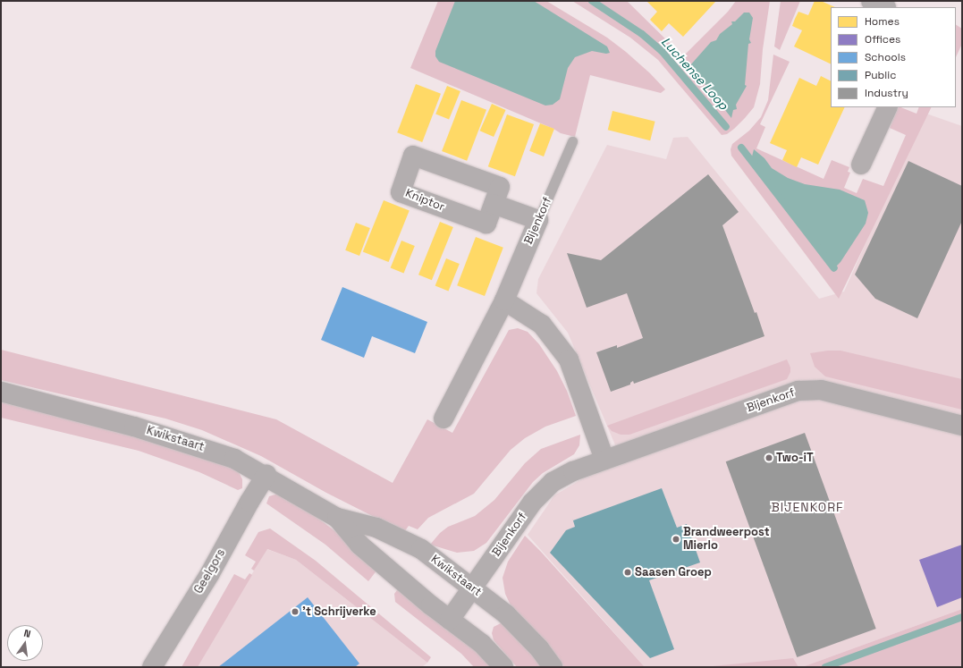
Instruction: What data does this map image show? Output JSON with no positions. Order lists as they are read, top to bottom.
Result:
{
  "streets": {
    "street": [
      "Kniptor",
      "Bijenkorf",
      "Kwikstaart",
      "Geelgors"
    ]
  },
  "crossings": [
    ["Bijenkorf", "Kwikstaart"],
    ["Kwikstaart", "Geelgors"]
  ],
  "districts": ["BIJENKORF"],
  "water": ["Luchense Loop"],
  "places": [
    "Two-iT",
    "Brandweerpost Mierlo",
    "Saasen Groep",
    "'t Schrijverke"
  ],
  "legend": [
    "Homes",
    "Offices",
    "Schools",
    "Public",
    "Industry"
  ],
  "north": "top"
}
